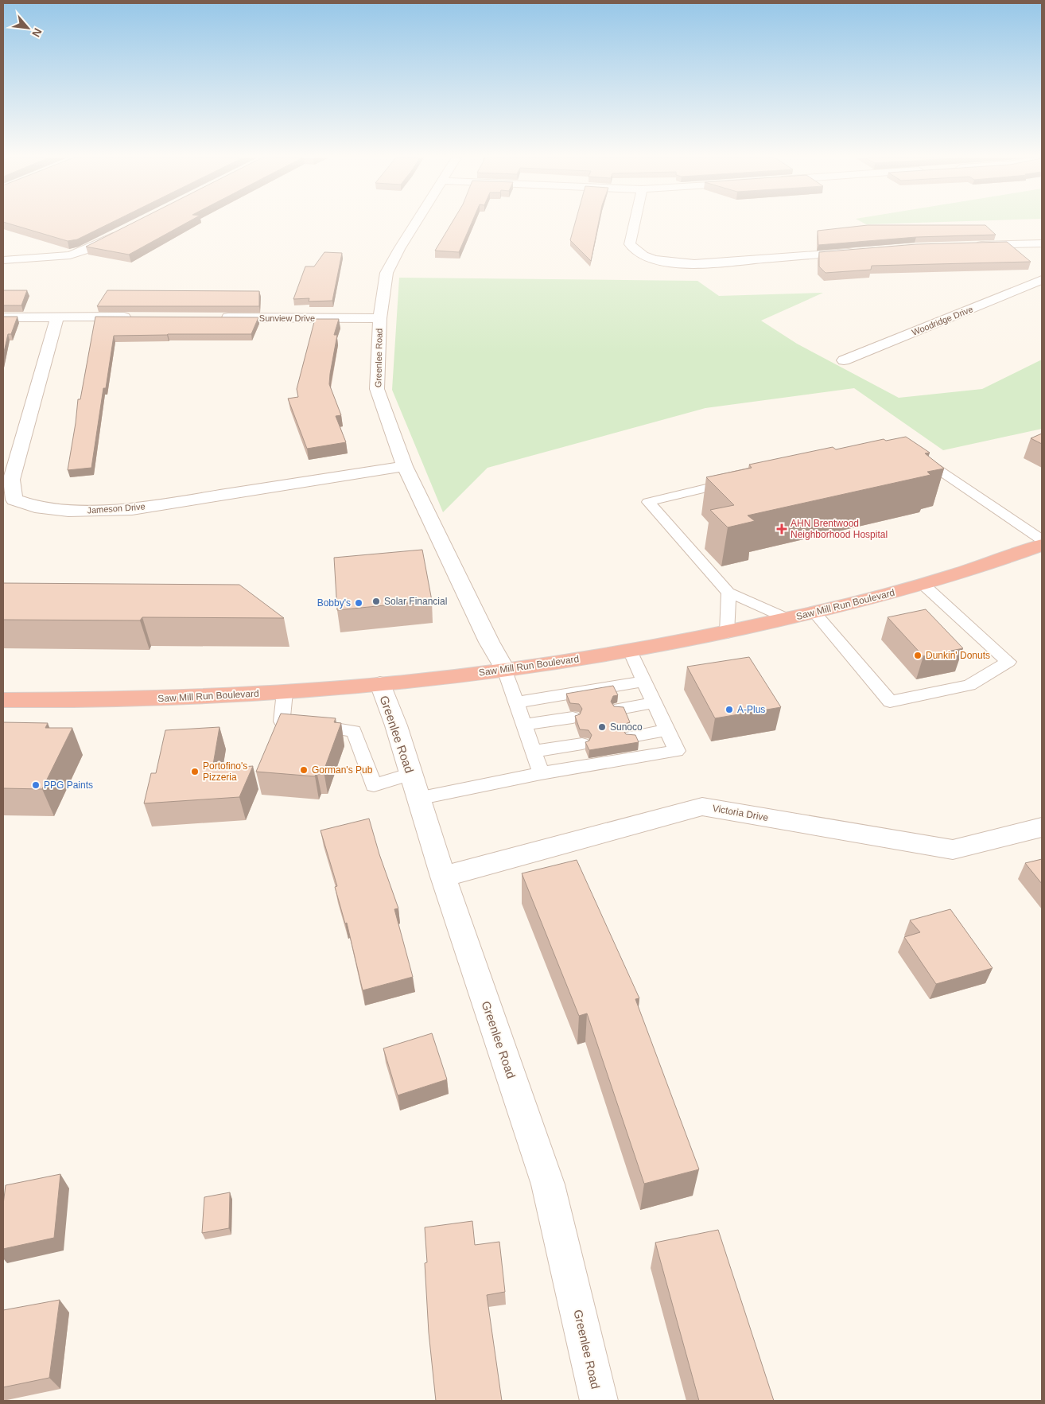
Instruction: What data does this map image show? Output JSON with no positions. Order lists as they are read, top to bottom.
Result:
{
  "streets": {
    "highway": ["Saw Mill Run Boulevard"],
    "street": [
      "Sunview Drive",
      "Woodridge Drive",
      "Greenlee Road",
      "Jameson Drive",
      "Victoria Drive"
    ]
  },
  "crossings": [
    ["Sunview Drive", "Greenlee Road"],
    ["Greenlee Road", "Jameson Drive"],
    ["Greenlee Road", "Saw Mill Run Boulevard"],
    ["Greenlee Road", "Victoria Drive"]
  ],
  "places": {
    "health": ["AHN Brentwood Neighborhood Hospital"],
    "other": [
      "Solar Financial",
      "Bobby's",
      "Dunkin' Donuts",
      "A-Plus",
      "Sunoco",
      "Gorman's Pub",
      "Portofino's Pizzeria",
      "PPG Paints"
    ]
  },
  "north": "bottom right"
}
